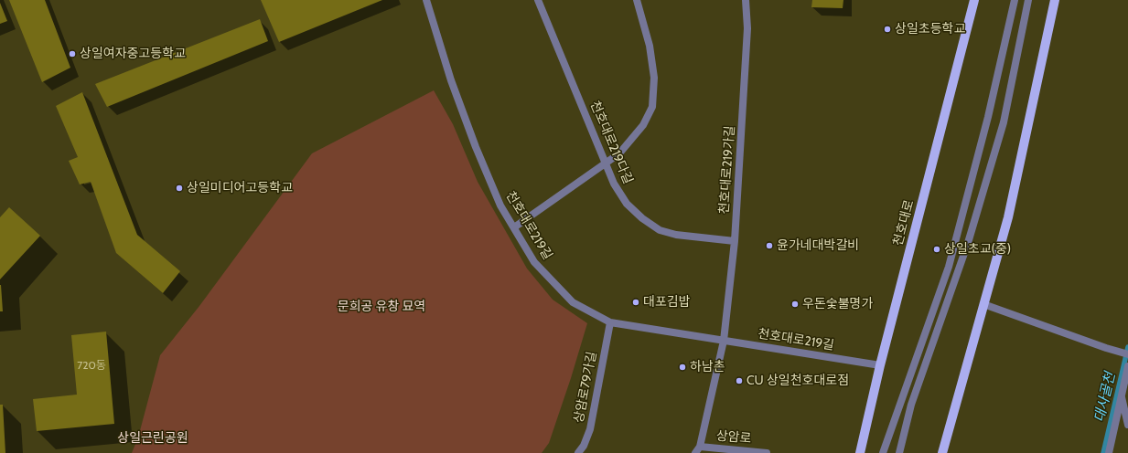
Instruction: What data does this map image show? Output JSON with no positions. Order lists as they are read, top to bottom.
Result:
{
  "streets": {
    "main road": ["천호대로"],
    "street": [
      "천호대로219다길",
      "천호대로219가길",
      "천호대로219길",
      "상암로79가길",
      "상암로"
    ]
  },
  "crossings": [
    ["천호대로219다길", "천호대로219가길"],
    ["천호대로219가길", "천호대로219길"],
    ["천호대로219가길", "상암로"],
    ["천호대로", "천호대로219길"],
    ["천호대로219길", "상암로79가길"]
  ],
  "water": ["대사골천"],
  "parks": ["문희공 유창 묘역", "상일근린공원"],
  "places": [
    "상일초등학교",
    "상일여자중고등학교",
    "상일미디어고등학교",
    "윤가네대박갈비",
    "상일초교(중)",
    "대포김밥",
    "우돈숯불명가",
    "하남촌",
    "CU 상일천호대로점"
  ],
  "house_numbers": ["720동"]
}
